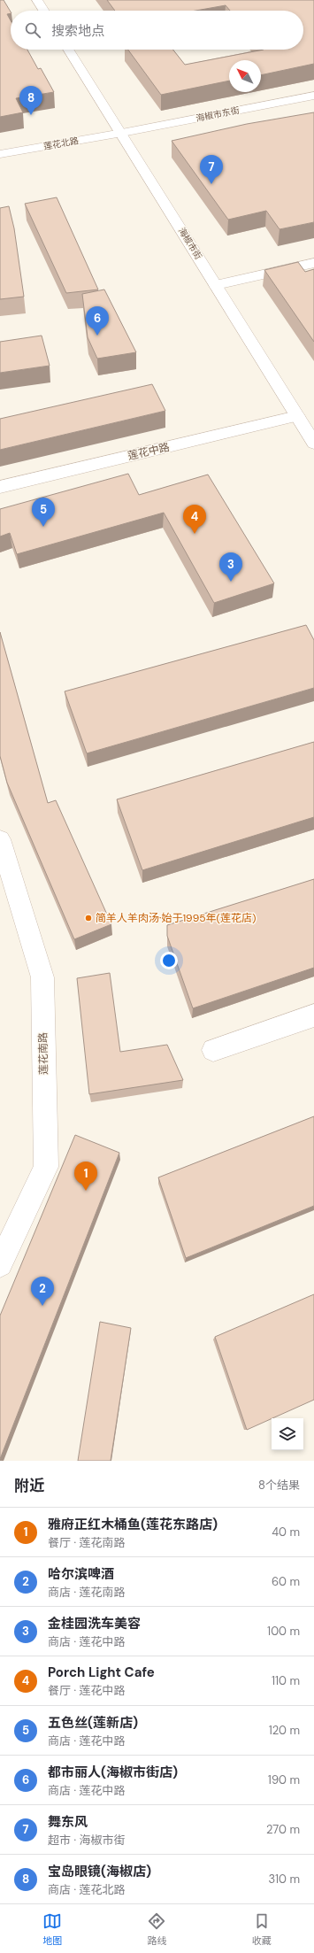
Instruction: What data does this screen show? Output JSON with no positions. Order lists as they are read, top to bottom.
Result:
{
  "streets": {
    "street": [
      "海椒市东街",
      "莲花北路",
      "海椒市街",
      "莲花中路",
      "莲花南路"
    ]
  },
  "crossings": [
    ["海椒市东街", "莲花北路"],
    ["海椒市东街", "海椒市街"],
    ["莲花北路", "海椒市街"],
    ["海椒市街", "莲花中路"]
  ],
  "places": ["简羊人羊肉汤·始于1995年(莲花店)"],
  "north": "top left",
  "page": {
    "search": "搜索地点",
    "pins": [
      "8",
      "7",
      "6",
      "5",
      "4",
      "3",
      "1",
      "2"
    ],
    "heading": ["附近", "8个结果"],
    "list": [
      {
        "mark": "1",
        "name": "雅府正红木桶鱼(莲花东路店)",
        "note": "餐厅 · 莲花南路",
        "value": "40 m"
      },
      {
        "mark": "2",
        "name": "哈尔滨啤酒",
        "note": "商店 · 莲花南路",
        "value": "60 m"
      },
      {
        "mark": "3",
        "name": "金桂园洗车美容",
        "note": "商店 · 莲花中路",
        "value": "100 m"
      },
      {
        "mark": "4",
        "name": "Porch Light Cafe",
        "note": "餐厅 · 莲花中路",
        "value": "110 m"
      },
      {
        "mark": "5",
        "name": "五色丝(莲新店)",
        "note": "商店 · 莲花中路",
        "value": "120 m"
      },
      {
        "mark": "6",
        "name": "都市丽人(海椒市街店)",
        "note": "商店 · 莲花中路",
        "value": "190 m"
      },
      {
        "mark": "7",
        "name": "舞东风",
        "note": "超市 · 海椒市街",
        "value": "270 m"
      },
      {
        "mark": "8",
        "name": "宝岛眼镜(海椒店)",
        "note": "商店 · 莲花北路",
        "value": "310 m"
      }
    ],
    "nav": ["地图", "路线", "收藏"]
  }
}
